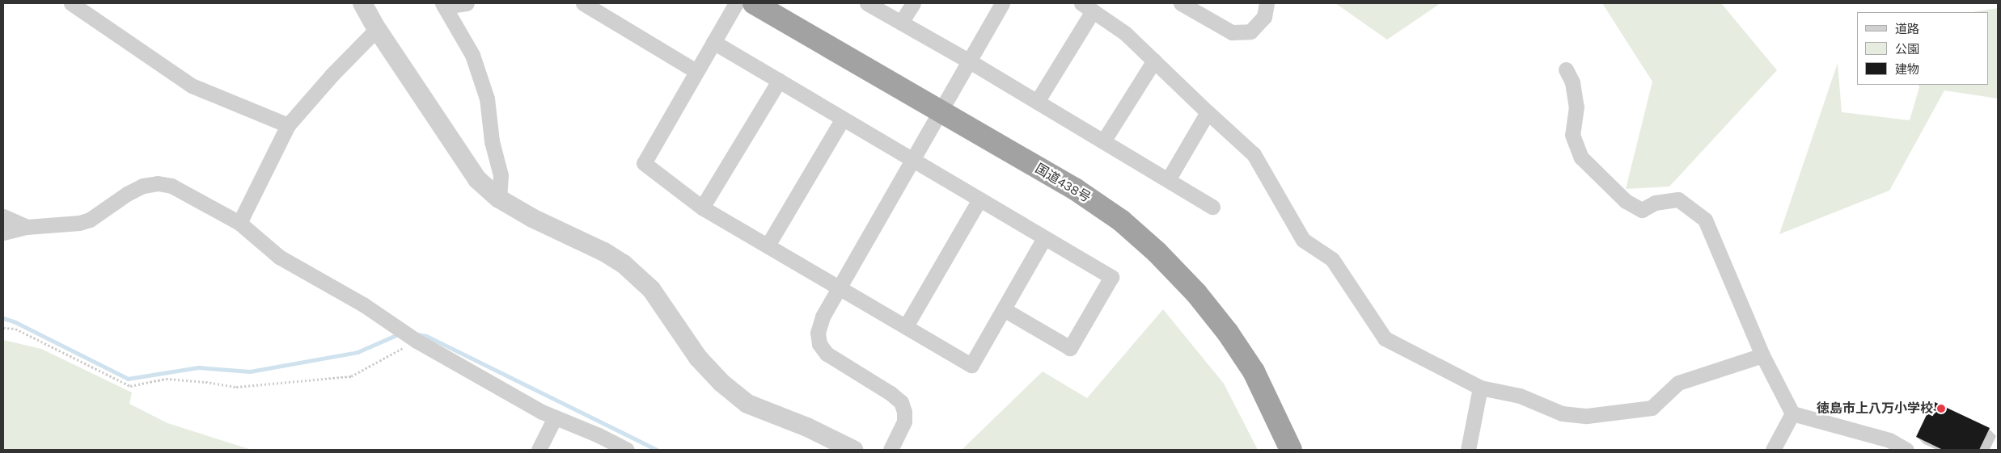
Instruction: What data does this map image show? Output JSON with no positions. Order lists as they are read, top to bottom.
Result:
{
  "streets": {
    "highway": ["国道438号"]
  },
  "places": ["徳島市上八万小学校"],
  "legend": ["道路", "公園", "建物"]
}
